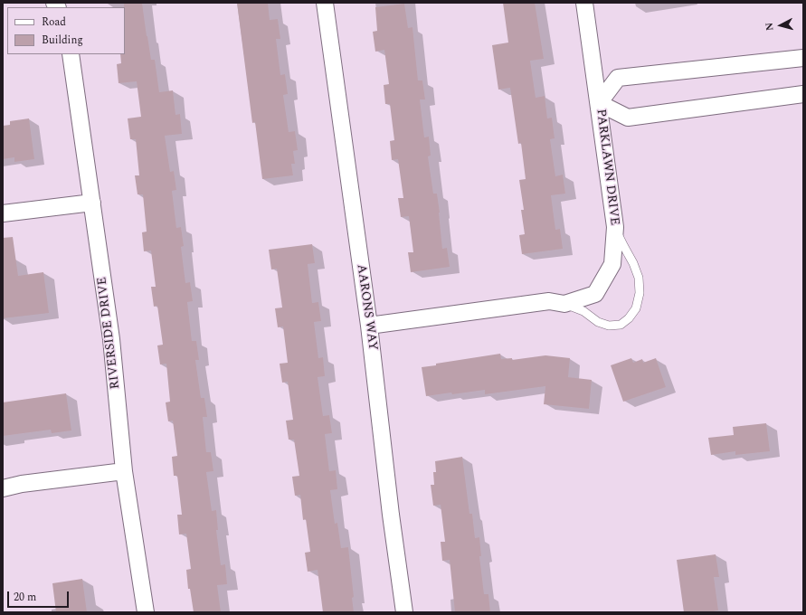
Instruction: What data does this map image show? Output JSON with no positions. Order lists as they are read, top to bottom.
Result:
{
  "streets": {
    "street": ["PARKLAWN DRIVE", "AARONS WAY", "RIVERSIDE DRIVE"]
  },
  "crossings": [
    ["PARKLAWN DRIVE", "AARONS WAY"]
  ],
  "legend": ["Road", "Building"],
  "scale_bar": "20 m",
  "north": "left"
}
